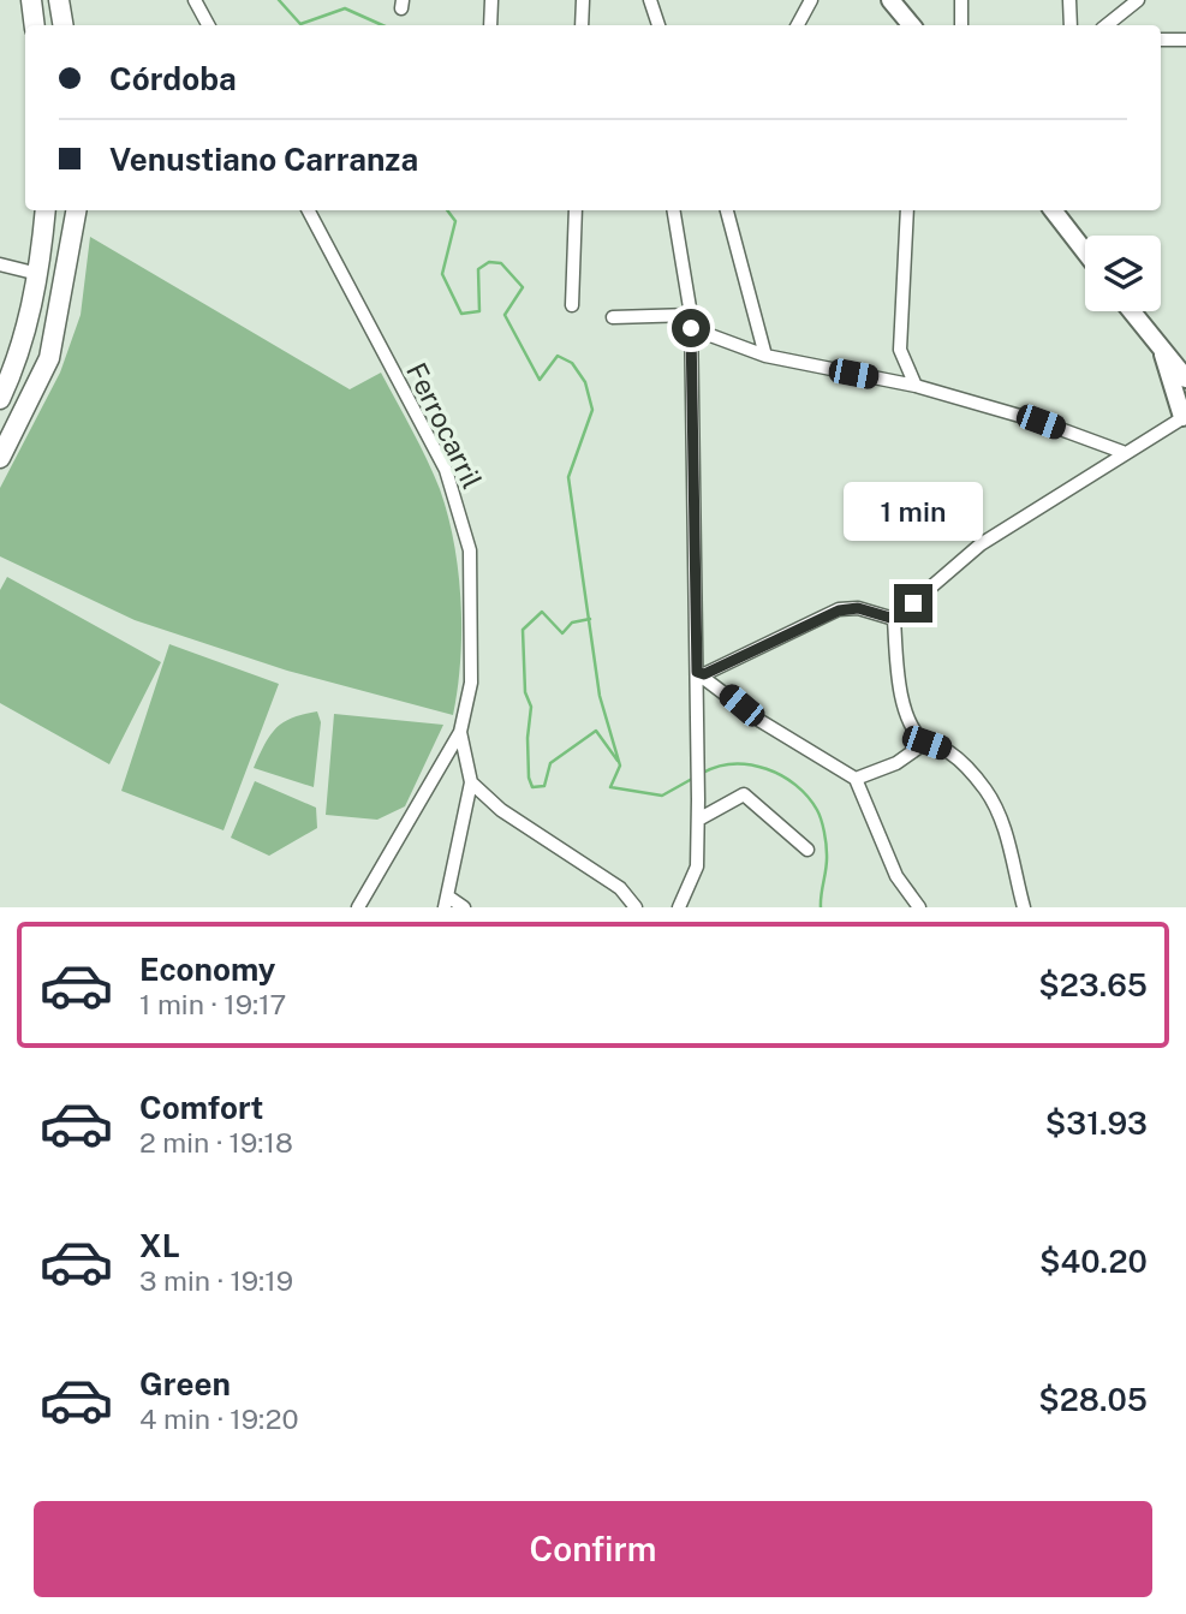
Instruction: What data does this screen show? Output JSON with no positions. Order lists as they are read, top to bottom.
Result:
{
  "streets": {
    "street": ["Ferrocarril"]
  },
  "page": {
    "banner": ["Córdoba", "Venustiano Carranza"],
    "bubble": "1 min",
    "list": [
      {
        "name": "Economy",
        "note": "1 min · 19:17",
        "value": "$23.65"
      },
      {
        "name": "Comfort",
        "note": "2 min · 19:18",
        "value": "$31.93"
      },
      {
        "name": "XL",
        "note": "3 min · 19:19",
        "value": "$40.20"
      },
      {
        "name": "Green",
        "note": "4 min · 19:20",
        "value": "$28.05"
      }
    ],
    "buttons": "Confirm"
  }
}
